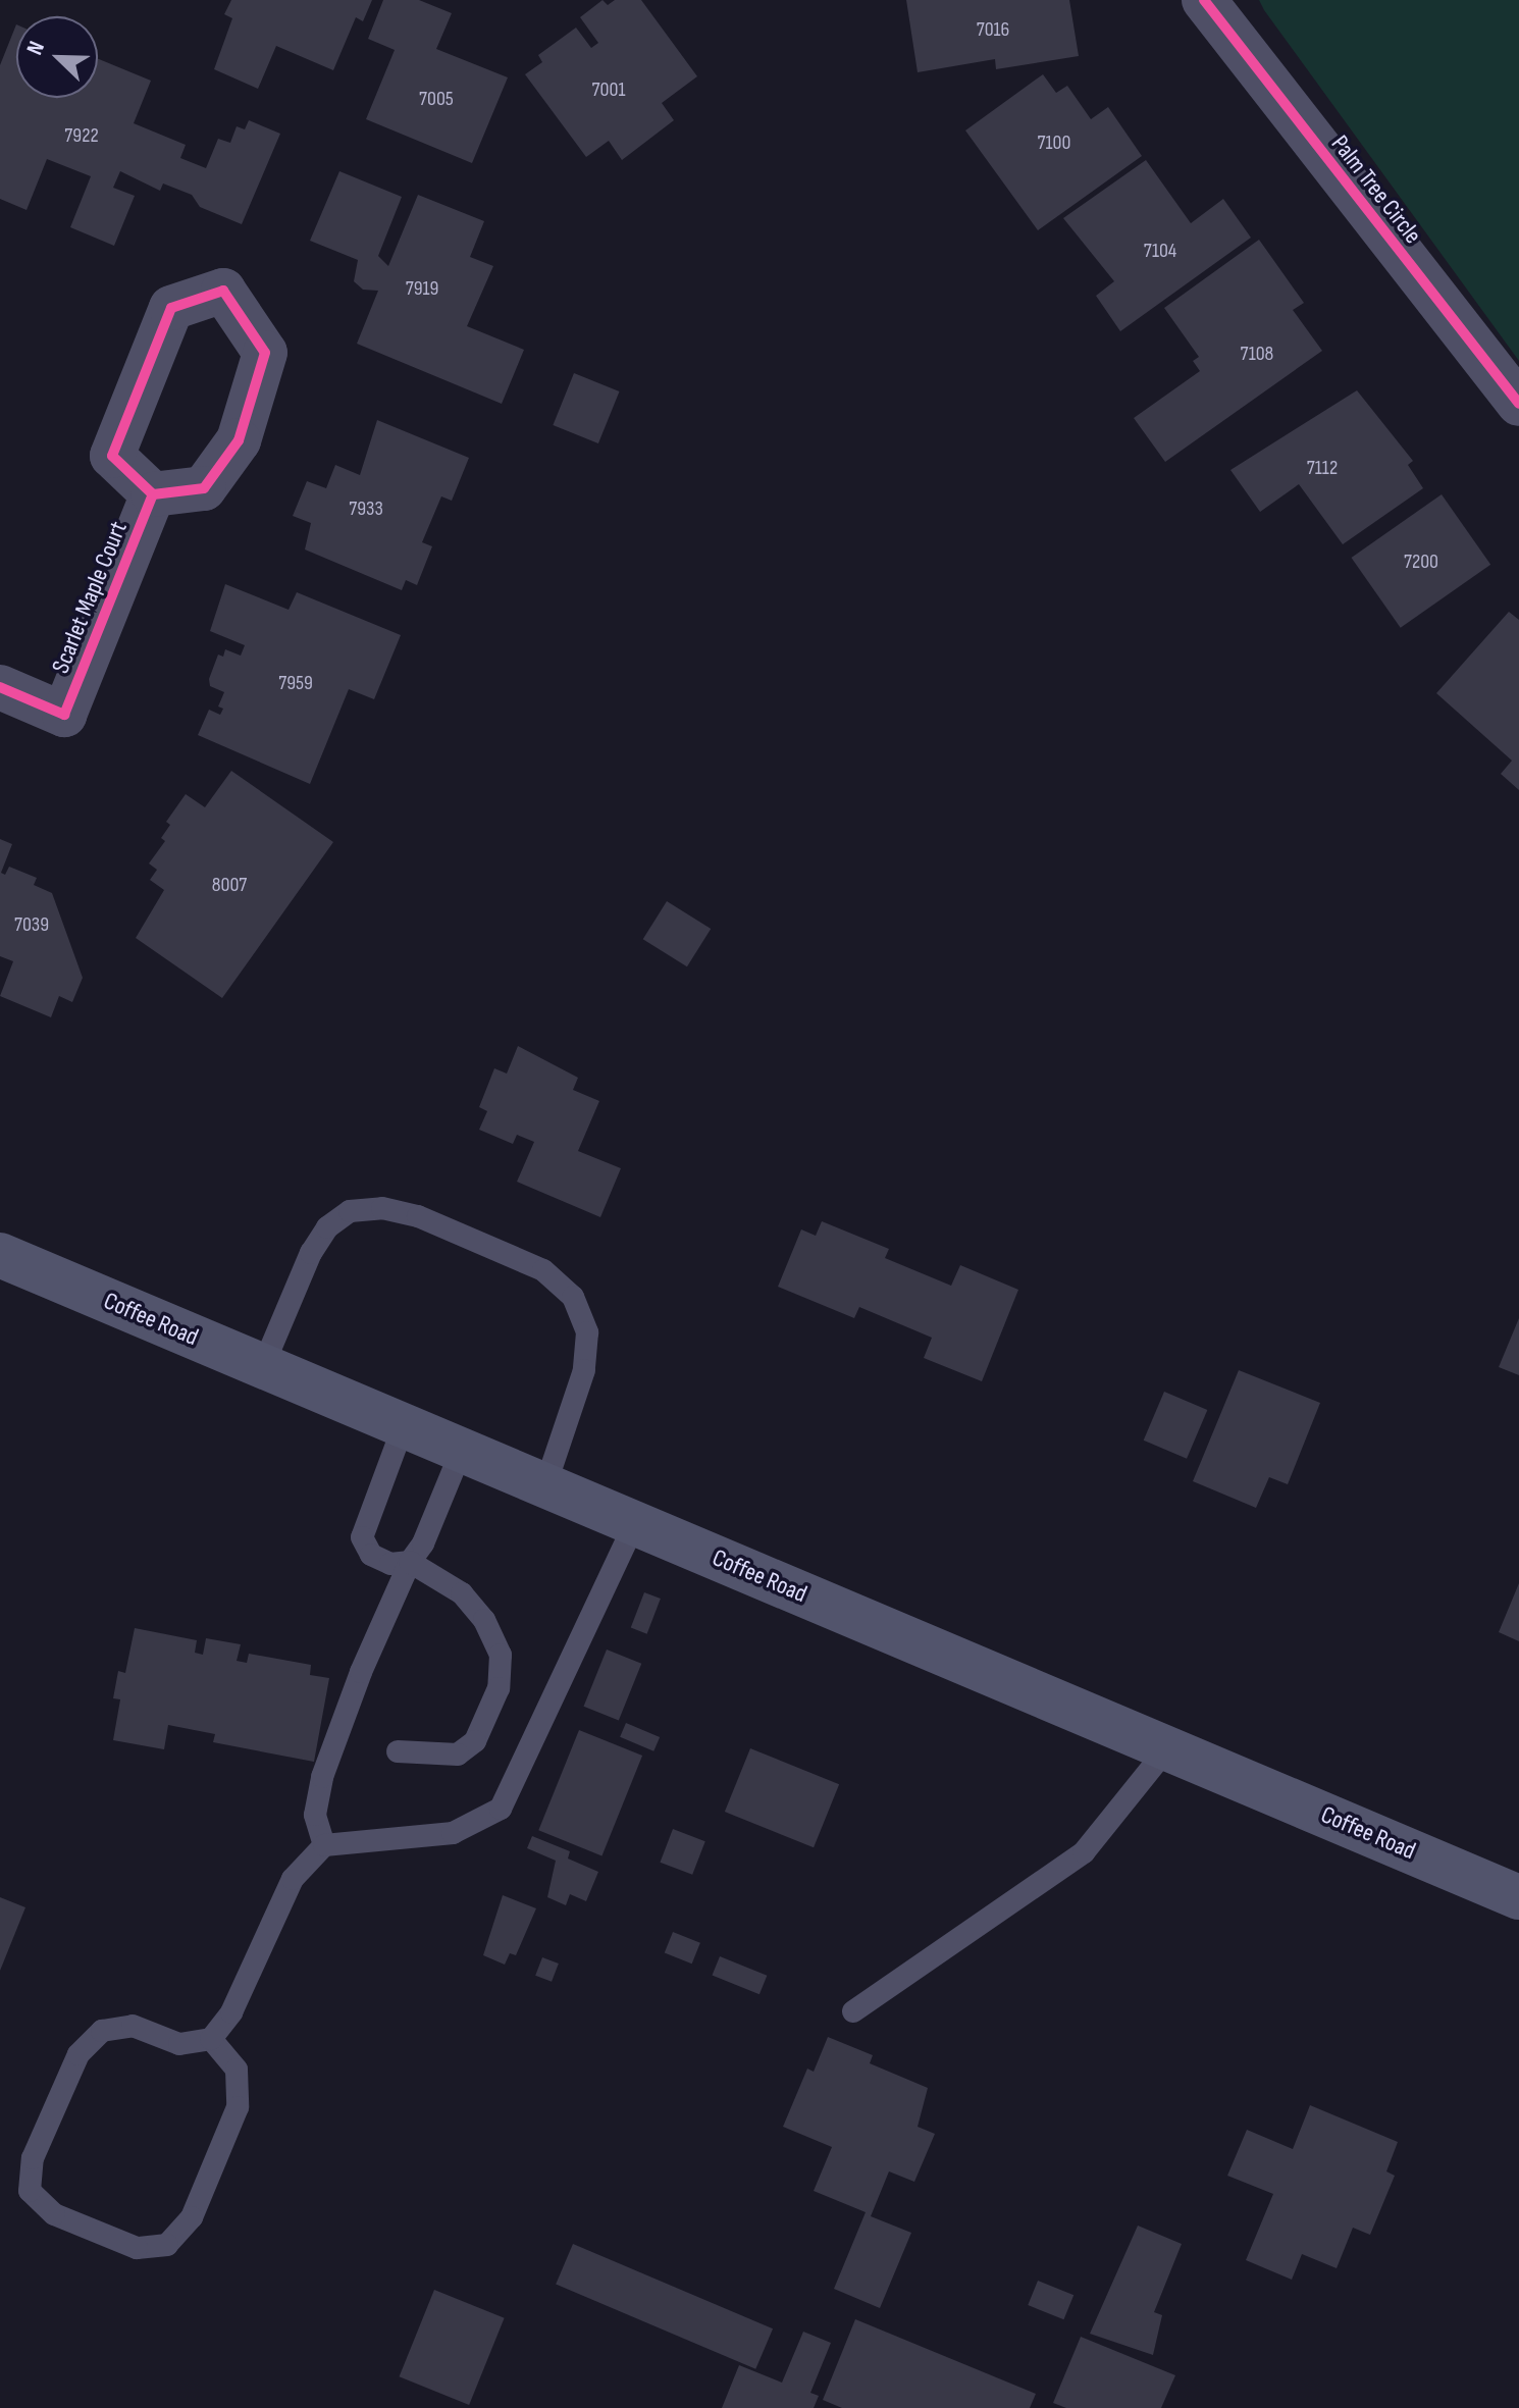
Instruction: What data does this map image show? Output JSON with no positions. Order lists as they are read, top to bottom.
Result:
{
  "streets": {
    "main road": ["Coffee Road"],
    "street": ["Palm Tree Circle", "Scarlet Maple Court"]
  },
  "house_numbers": [
    "7016",
    "7001",
    "7005",
    "7922",
    "7100",
    "7104",
    "7919",
    "7108",
    "7112",
    "7933",
    "7200",
    "7959",
    "8007",
    "7039"
  ],
  "north": "top left"
}
